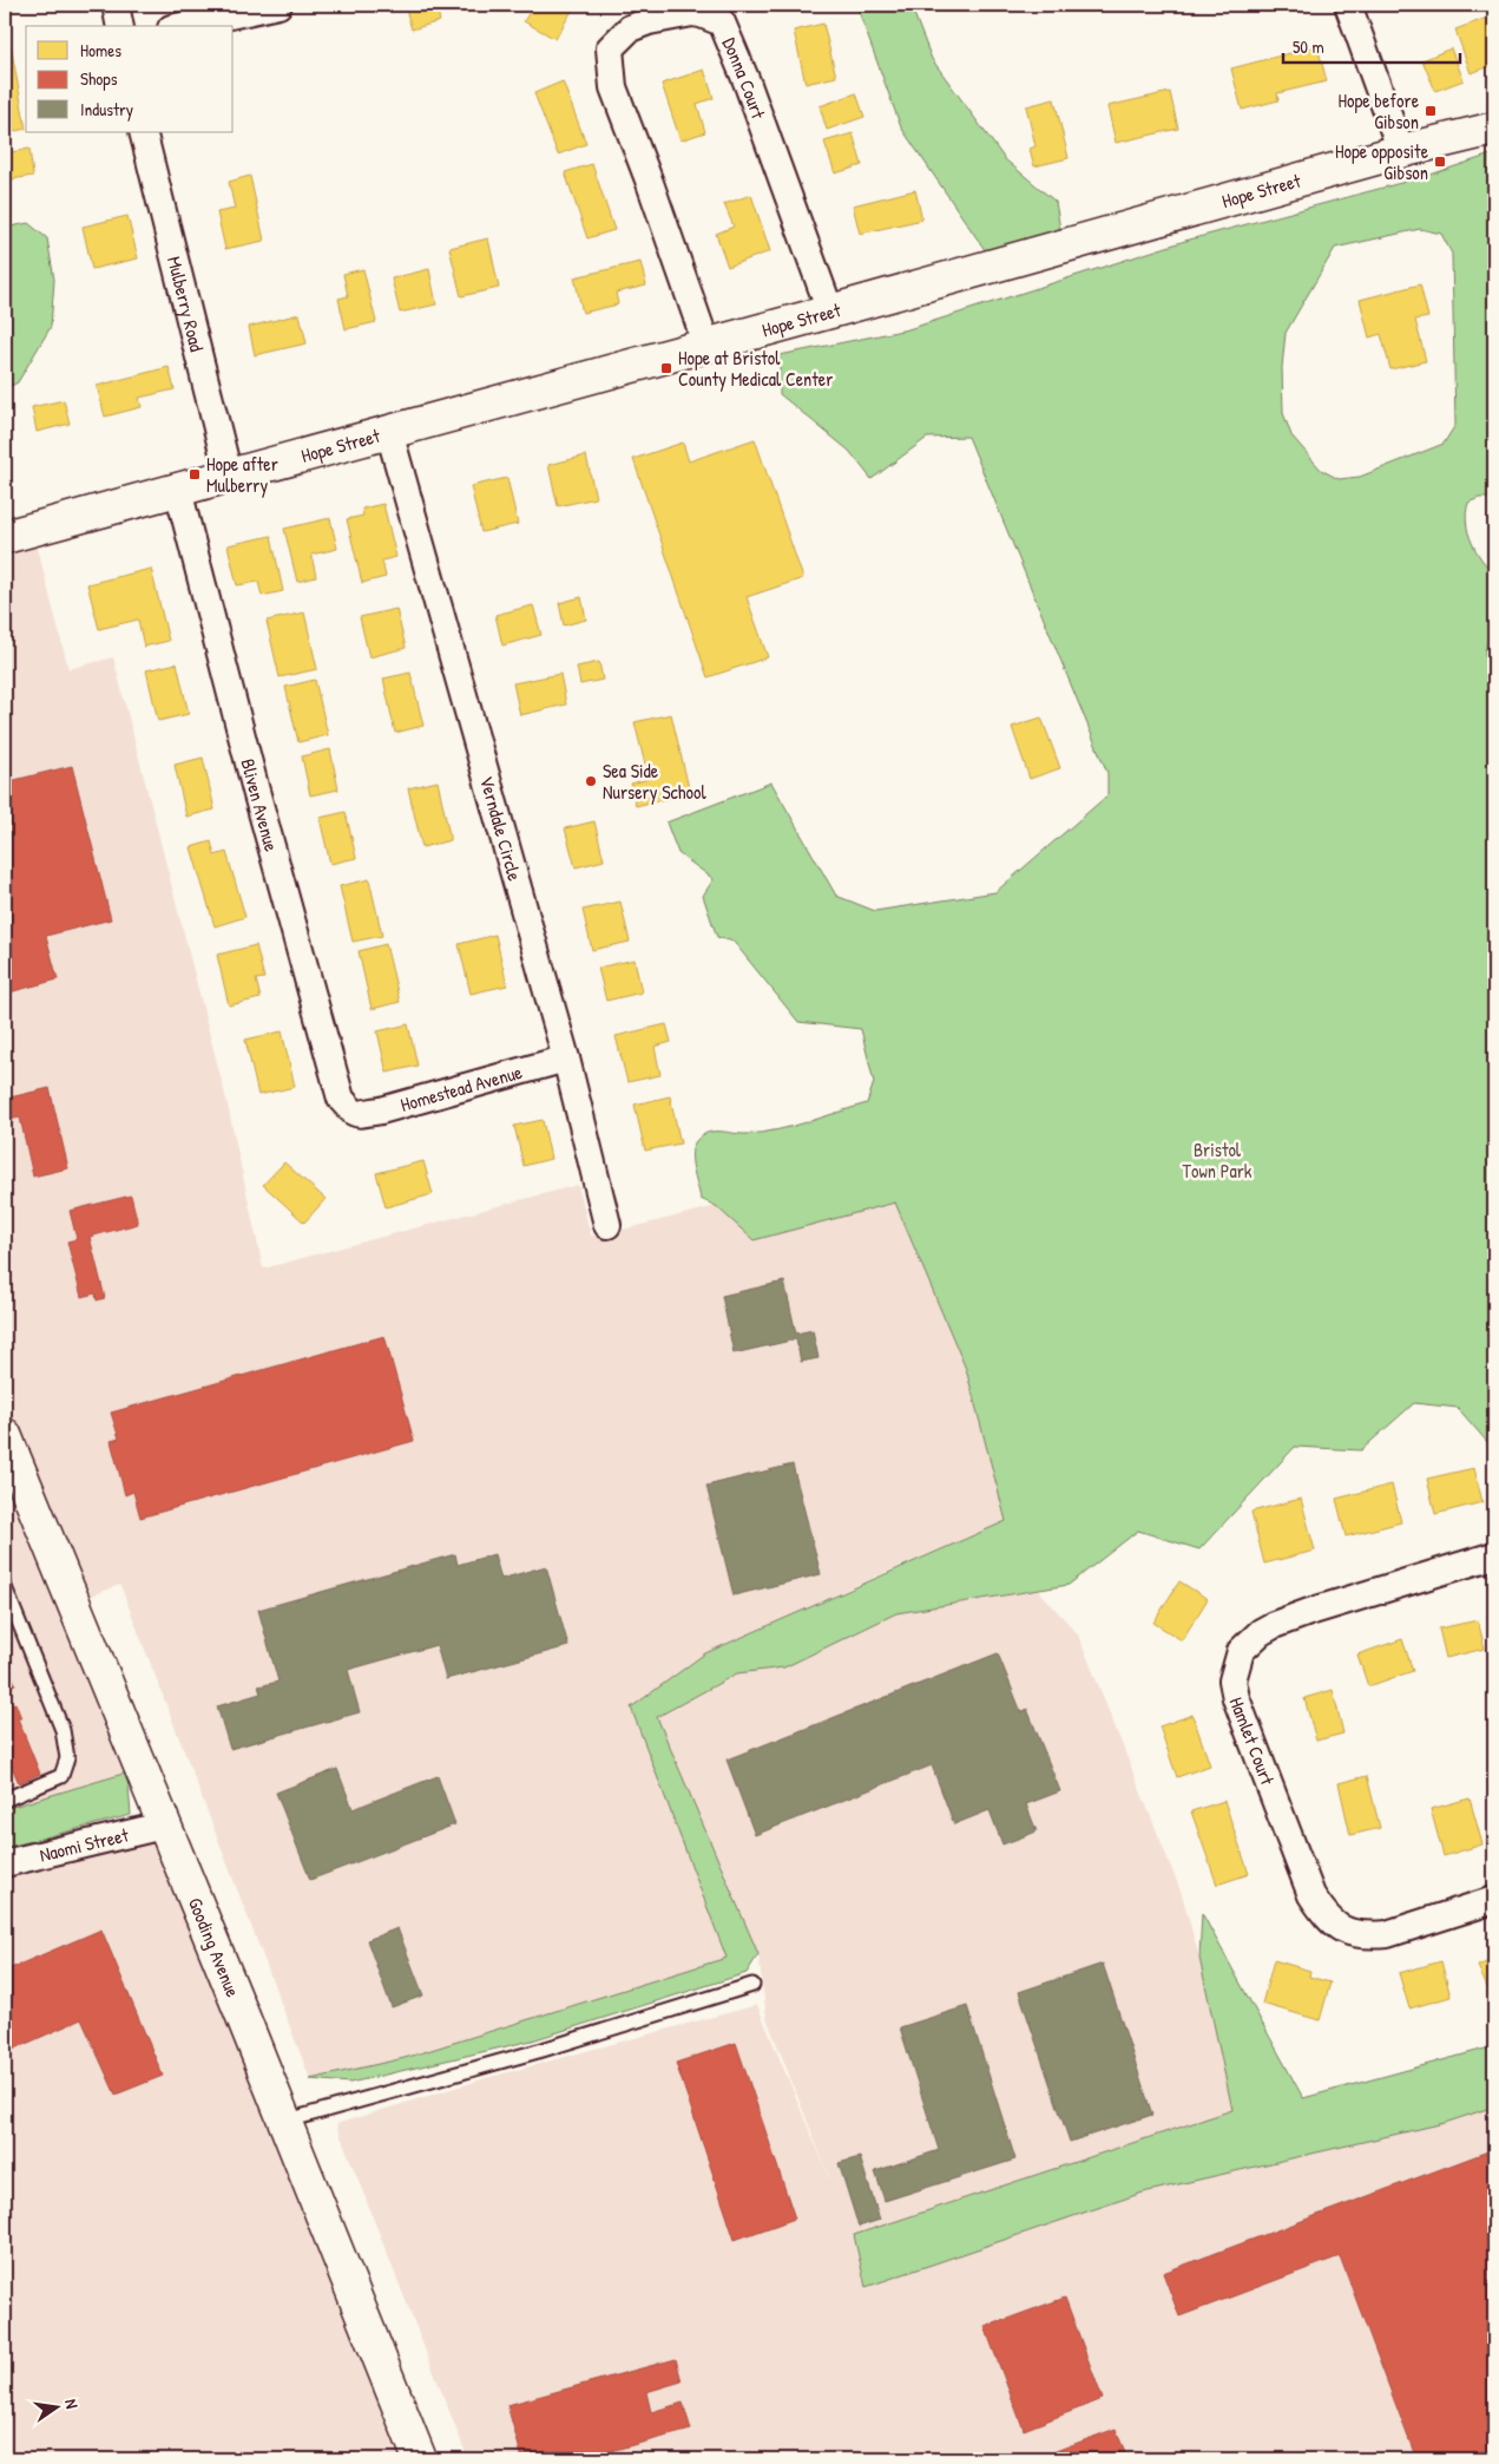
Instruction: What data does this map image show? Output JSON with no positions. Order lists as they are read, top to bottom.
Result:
{
  "streets": {
    "main road": ["Hope Street", "Gooding Avenue"],
    "street": [
      "Donna Court",
      "Mulberry Road",
      "Bliven Avenue",
      "Verndale Circle",
      "Homestead Avenue",
      "Hamlet Court",
      "Naomi Street"
    ]
  },
  "crossings": [
    ["Donna Court", "Hope Street"],
    ["Hope Street", "Mulberry Road"],
    ["Hope Street", "Bliven Avenue"],
    ["Hope Street", "Verndale Circle"],
    ["Bliven Avenue", "Homestead Avenue"],
    ["Verndale Circle", "Homestead Avenue"],
    ["Naomi Street", "Gooding Avenue"]
  ],
  "parks": ["Bristol Town Park"],
  "places": {
    "transit": [
      "Hope before Gibson",
      "Hope opposite Gibson",
      "Hope at Bristol County Medical Center",
      "Hope after Mulberry"
    ],
    "other": ["Sea Side Nursery School"]
  },
  "legend": ["Homes", "Shops", "Industry"],
  "scale_bar": "50 m",
  "north": "right"
}
